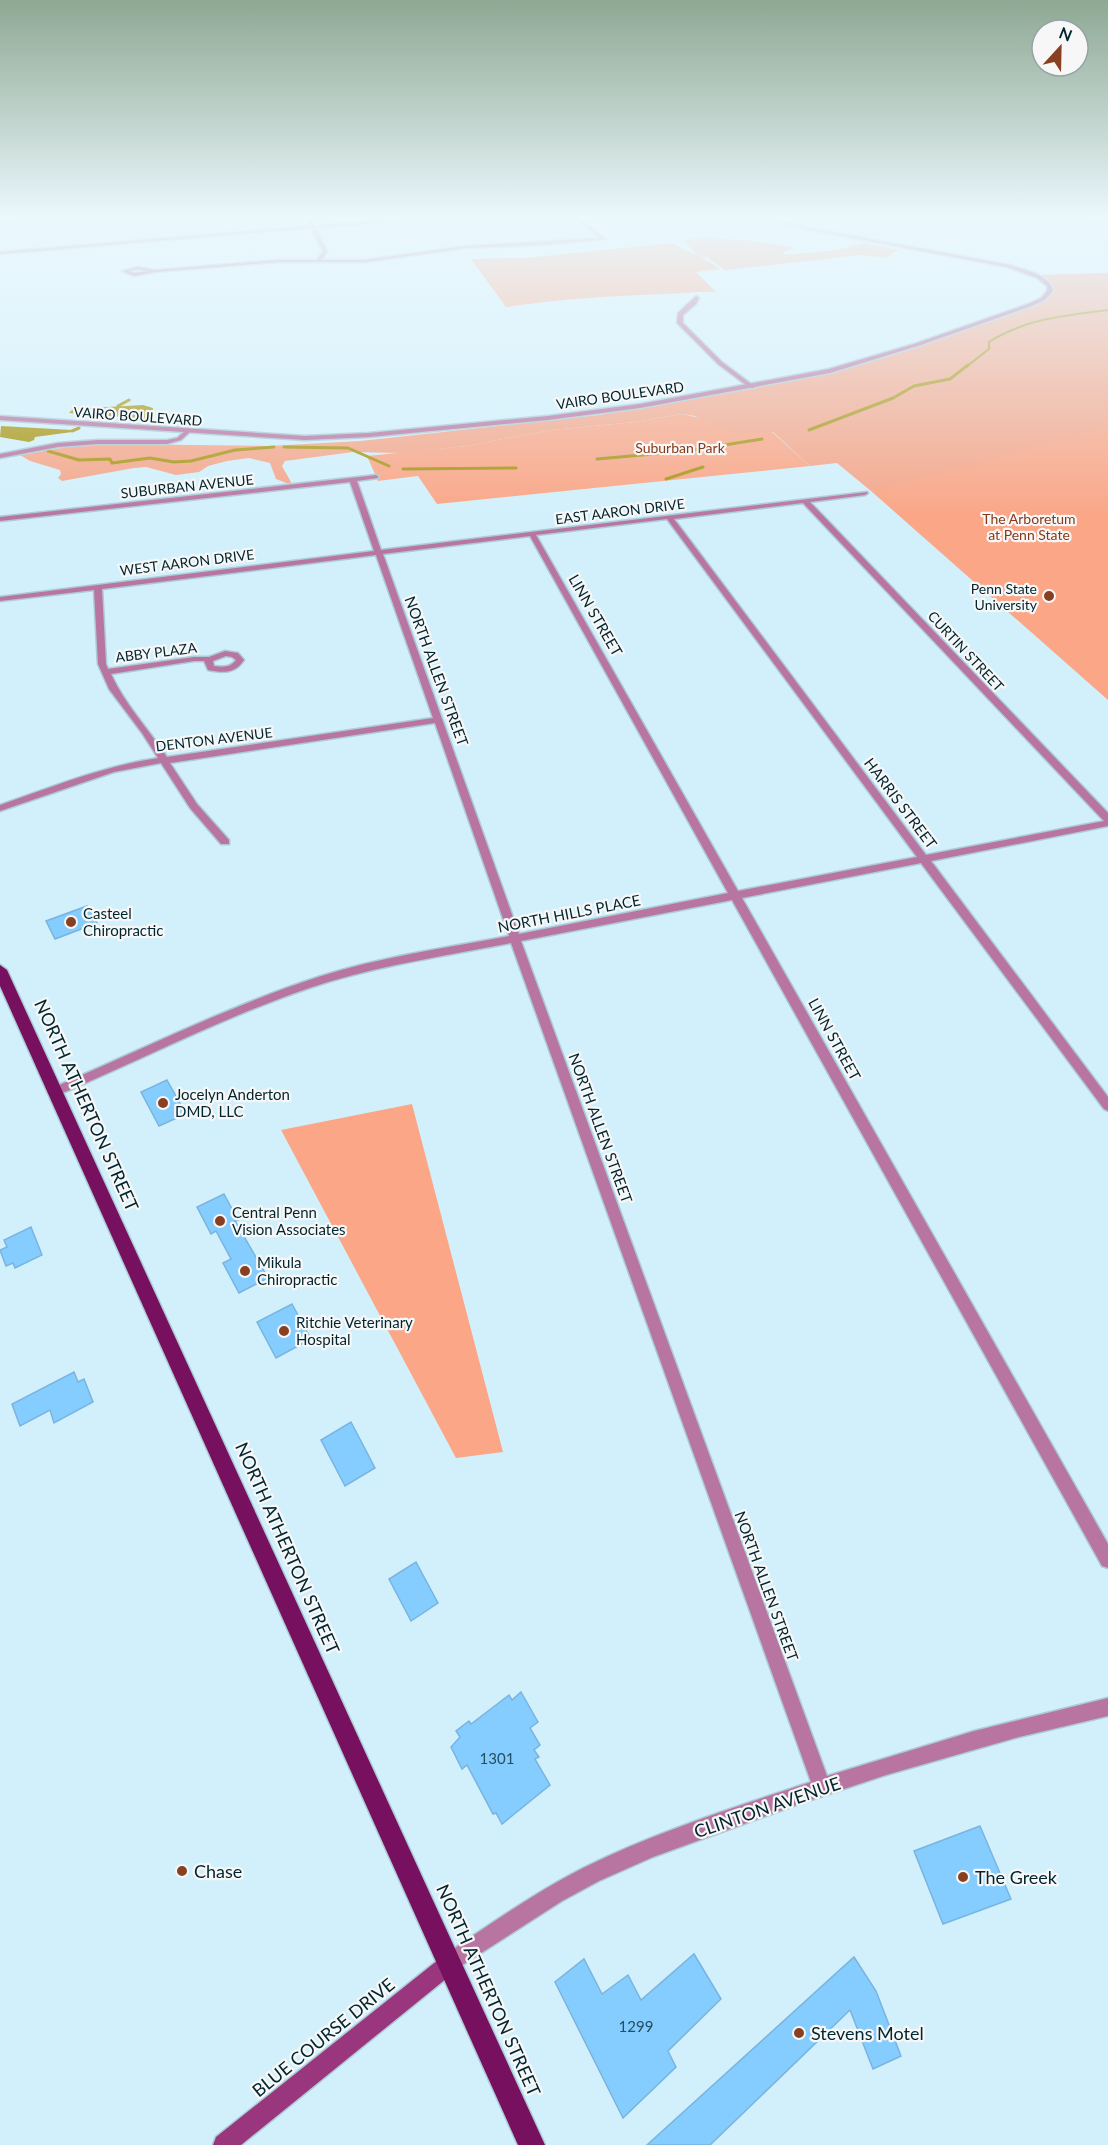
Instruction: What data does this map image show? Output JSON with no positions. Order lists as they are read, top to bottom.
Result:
{
  "streets": {
    "main road": ["NORTH ATHERTON STREET", "BLUE COURSE DRIVE"],
    "street": [
      "VAIRO BOULEVARD",
      "SUBURBAN AVENUE",
      "EAST AARON DRIVE",
      "WEST AARON DRIVE",
      "LINN STREET",
      "CURTIN STREET",
      "ABBY PLAZA",
      "NORTH ALLEN STREET",
      "DENTON AVENUE",
      "HARRIS STREET",
      "NORTH HILLS PLACE",
      "CLINTON AVENUE"
    ]
  },
  "crossings": [
    ["SUBURBAN AVENUE", "NORTH ALLEN STREET"],
    ["EAST AARON DRIVE", "WEST AARON DRIVE"],
    ["EAST AARON DRIVE", "LINN STREET"],
    ["EAST AARON DRIVE", "CURTIN STREET"],
    ["EAST AARON DRIVE", "NORTH ALLEN STREET"],
    ["EAST AARON DRIVE", "HARRIS STREET"],
    ["WEST AARON DRIVE", "NORTH ALLEN STREET"],
    ["LINN STREET", "NORTH HILLS PLACE"],
    ["CURTIN STREET", "NORTH HILLS PLACE"],
    ["NORTH ALLEN STREET", "DENTON AVENUE"],
    ["NORTH ALLEN STREET", "NORTH HILLS PLACE"],
    ["NORTH ALLEN STREET", "CLINTON AVENUE"],
    ["HARRIS STREET", "NORTH HILLS PLACE"],
    ["NORTH HILLS PLACE", "NORTH ATHERTON STREET"],
    ["NORTH ATHERTON STREET", "CLINTON AVENUE"],
    ["NORTH ATHERTON STREET", "BLUE COURSE DRIVE"],
    ["CLINTON AVENUE", "BLUE COURSE DRIVE"]
  ],
  "parks": ["Suburban Park", "The Arboretum at Penn State"],
  "places": [
    "Penn State University",
    "Casteel Chiropractic",
    "Jocelyn Anderton DMD, LLC",
    "Central Penn Vision Associates",
    "Mikula Chiropractic",
    "Ritchie Veterinary Hospital",
    "Chase",
    "The Greek",
    "Stevens Motel"
  ],
  "house_numbers": ["1301", "1299"],
  "north": "top"
}
